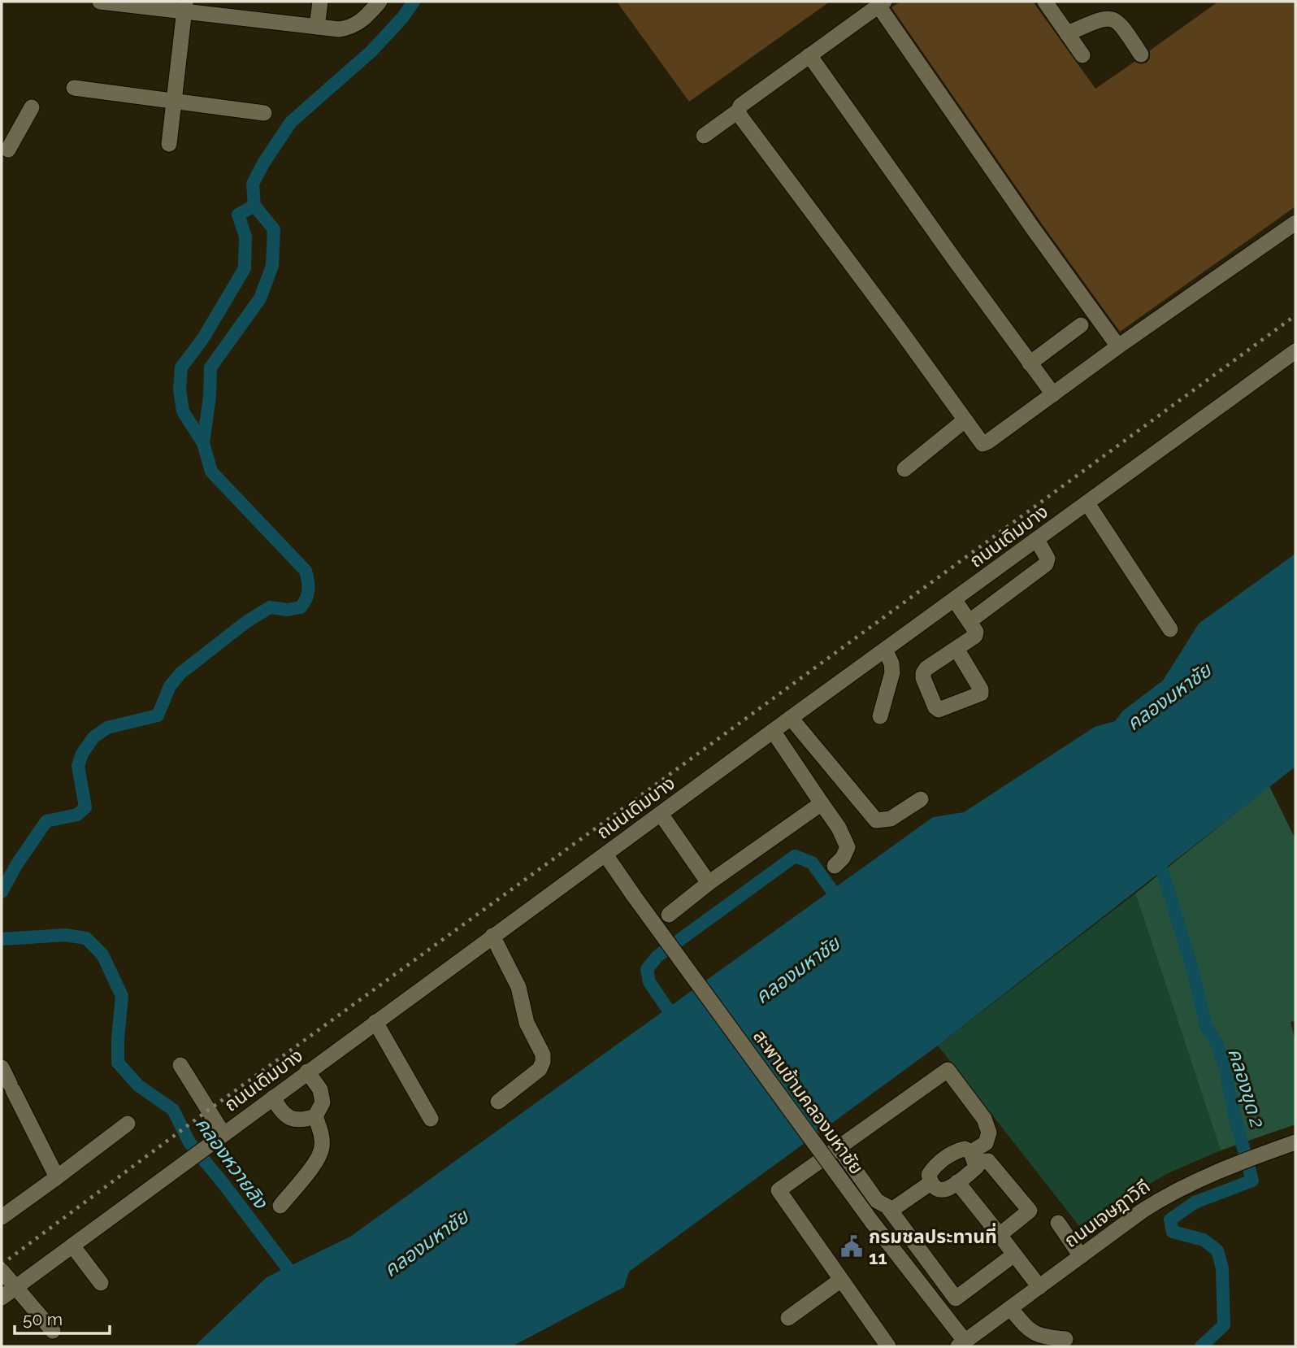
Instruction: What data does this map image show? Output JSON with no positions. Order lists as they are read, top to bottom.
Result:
{
  "streets": {
    "street": ["ถนนเดิมบาง", "สะพานข้ามคลองมหาชัย", "ถนนเจษฎาวิถี"]
  },
  "crossings": [
    ["ถนนเดิมบาง", "สะพานข้ามคลองมหาชัย"],
    ["สะพานข้ามคลองมหาชัย", "ถนนเจษฎาวิถี"]
  ],
  "water": ["คลองมหาชัย", "คลองขุด 2", "คลองหวายลิง"],
  "places": {
    "public building": ["กรมชลประทานที่ 11"]
  },
  "scale_bar": "50 m"
}
